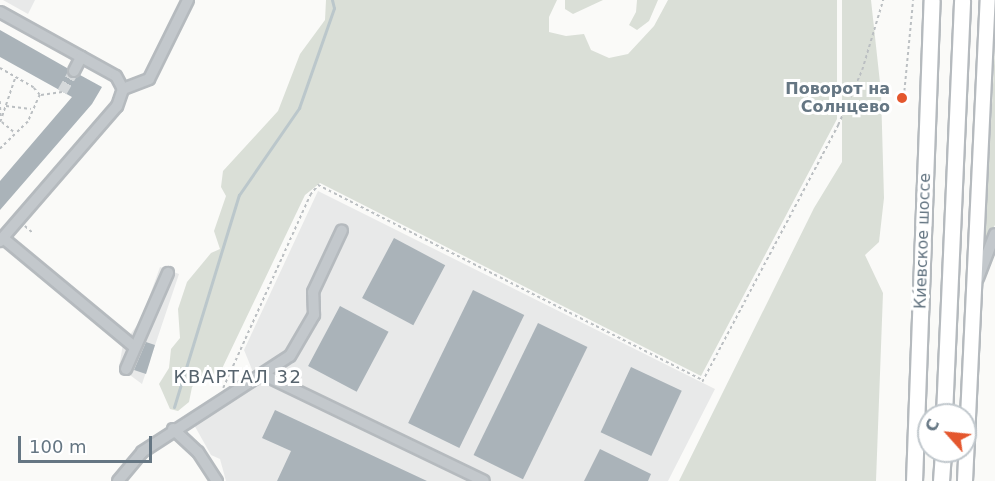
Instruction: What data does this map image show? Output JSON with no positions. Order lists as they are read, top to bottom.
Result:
{
  "streets": {
    "highway": ["Киевское шоссе"]
  },
  "districts": ["КВАРТАЛ 32"],
  "places": ["Поворот на Солнцево"],
  "scale_bar": "100 m",
  "north": "top left"
}
